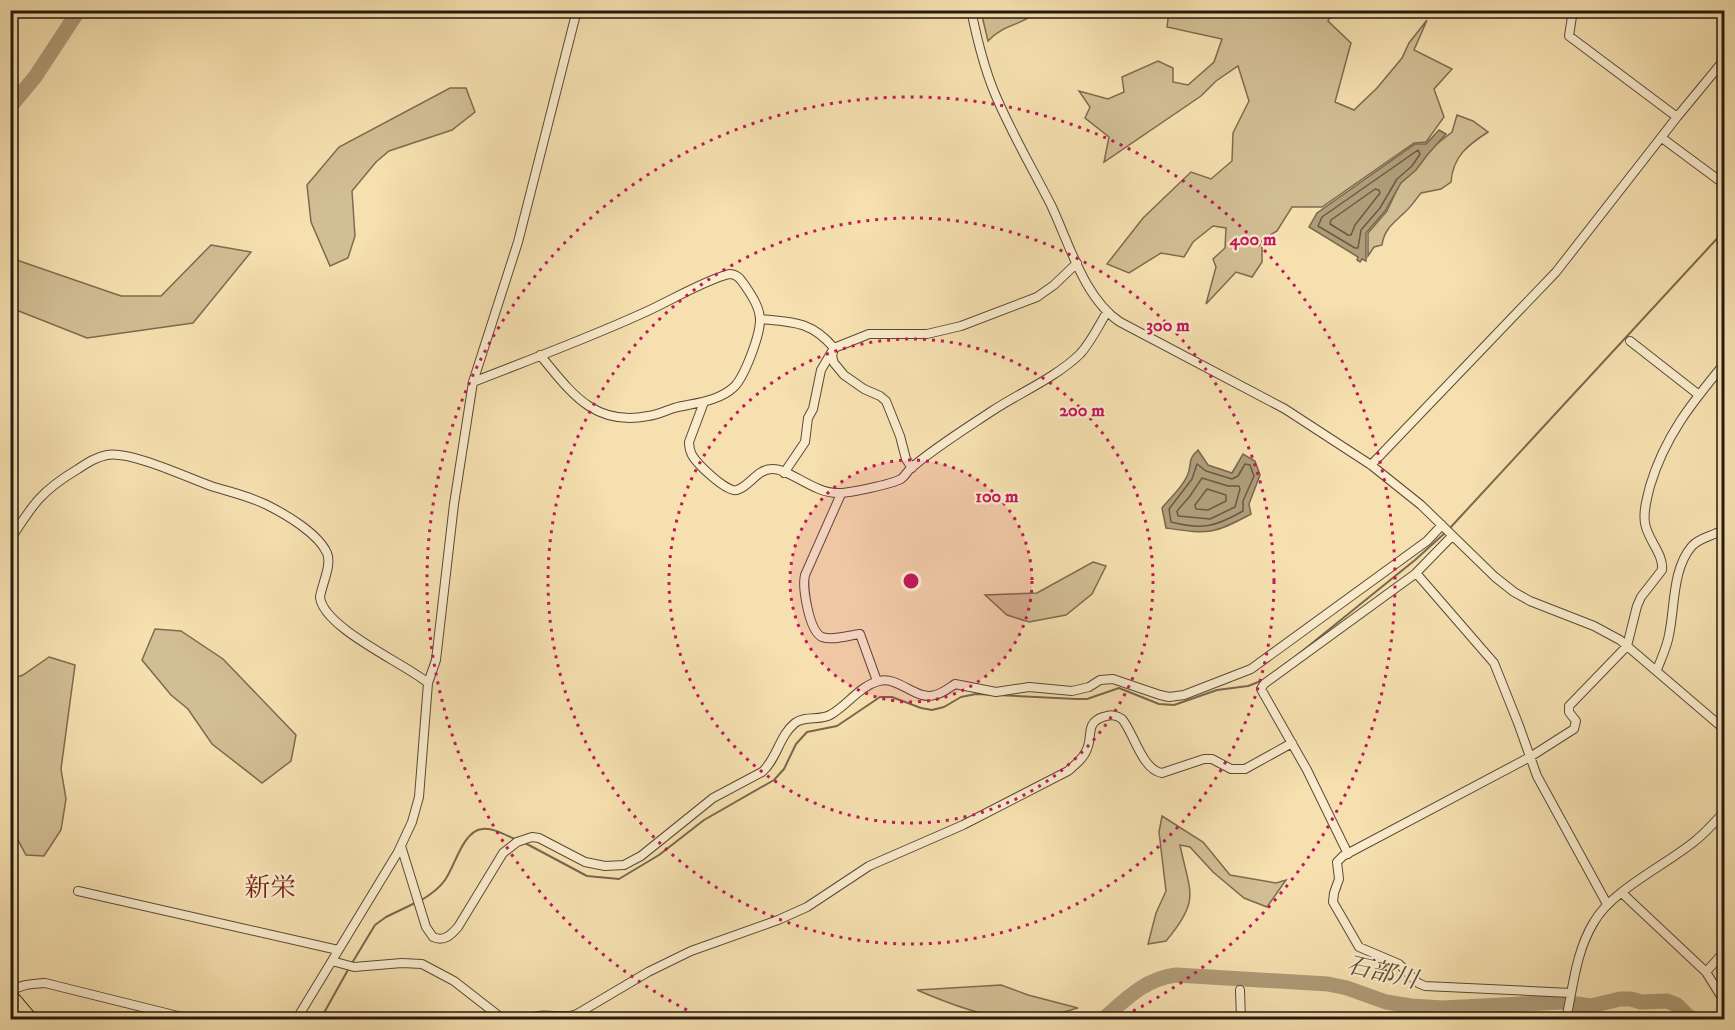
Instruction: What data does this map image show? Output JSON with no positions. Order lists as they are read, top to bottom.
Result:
{
  "districts": ["新栄"],
  "water": ["石部川"],
  "rings": [
    "400 m",
    "300 m",
    "200 m",
    "100 m"
  ]
}
